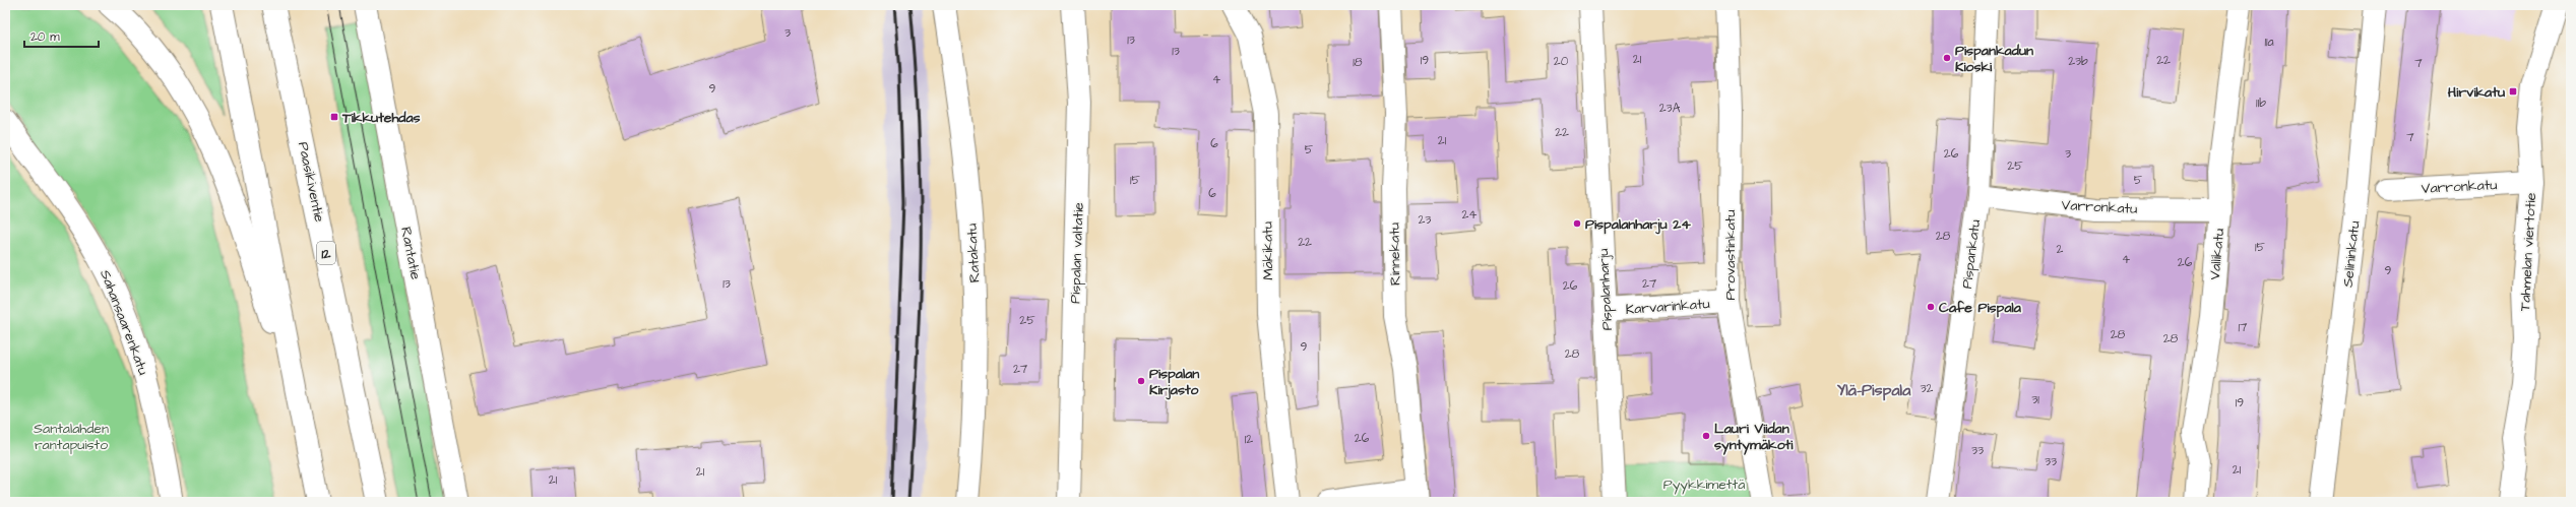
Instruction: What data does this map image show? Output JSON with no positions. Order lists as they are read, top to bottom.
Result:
{
  "streets": {
    "main road": [
      "Paasikiventie",
      "Varronkatu",
      "Mäkikatu",
      "Tahmelan viertotie",
      "12",
      "Rantatie",
      "Ratakatu",
      "Pispalan valtatie",
      "Rinnekatu",
      "Pispankatu",
      "Vallikatu",
      "Selininkatu",
      "Provastinkatu",
      "Pispalanharju",
      "Karvarinkatu",
      "Sahansaarenkatu"
    ]
  },
  "crossings": [
    ["Varronkatu", "Tahmelan viertotie"],
    ["Varronkatu", "Pispankatu"],
    ["Varronkatu", "Vallikatu"],
    ["Provastinkatu", "Karvarinkatu"],
    ["Pispalanharju", "Karvarinkatu"]
  ],
  "districts": ["Ylä-Pispala"],
  "parks": ["Santalahden rantapuisto", "Pyykkimettä"],
  "places": {
    "other": [
      "Pispankadun Kioski",
      "Pispalanharju 24",
      "Cafe Pispala",
      "Pispalan Kirjasto",
      "Lauri Viidan syntymäkoti"
    ],
    "transit": ["Hirvikatu", "Tikkutehdas"]
  },
  "house_numbers": [
    "3",
    "13",
    "11a",
    "13",
    "21",
    "19",
    "22",
    "20",
    "23b",
    "18",
    "7",
    "4",
    "9",
    "11b",
    "23A",
    "22",
    "7",
    "21",
    "6",
    "5",
    "26",
    "3",
    "25",
    "15",
    "5",
    "6",
    "24",
    "23",
    "28",
    "22",
    "15",
    "2",
    "4",
    "26",
    "9",
    "13",
    "27",
    "26",
    "25",
    "17",
    "28",
    "28",
    "9",
    "28",
    "27",
    "32",
    "31",
    "19",
    "26",
    "12",
    "33",
    "33",
    "21",
    "21",
    "21"
  ],
  "scale_bar": "20 m"
}
